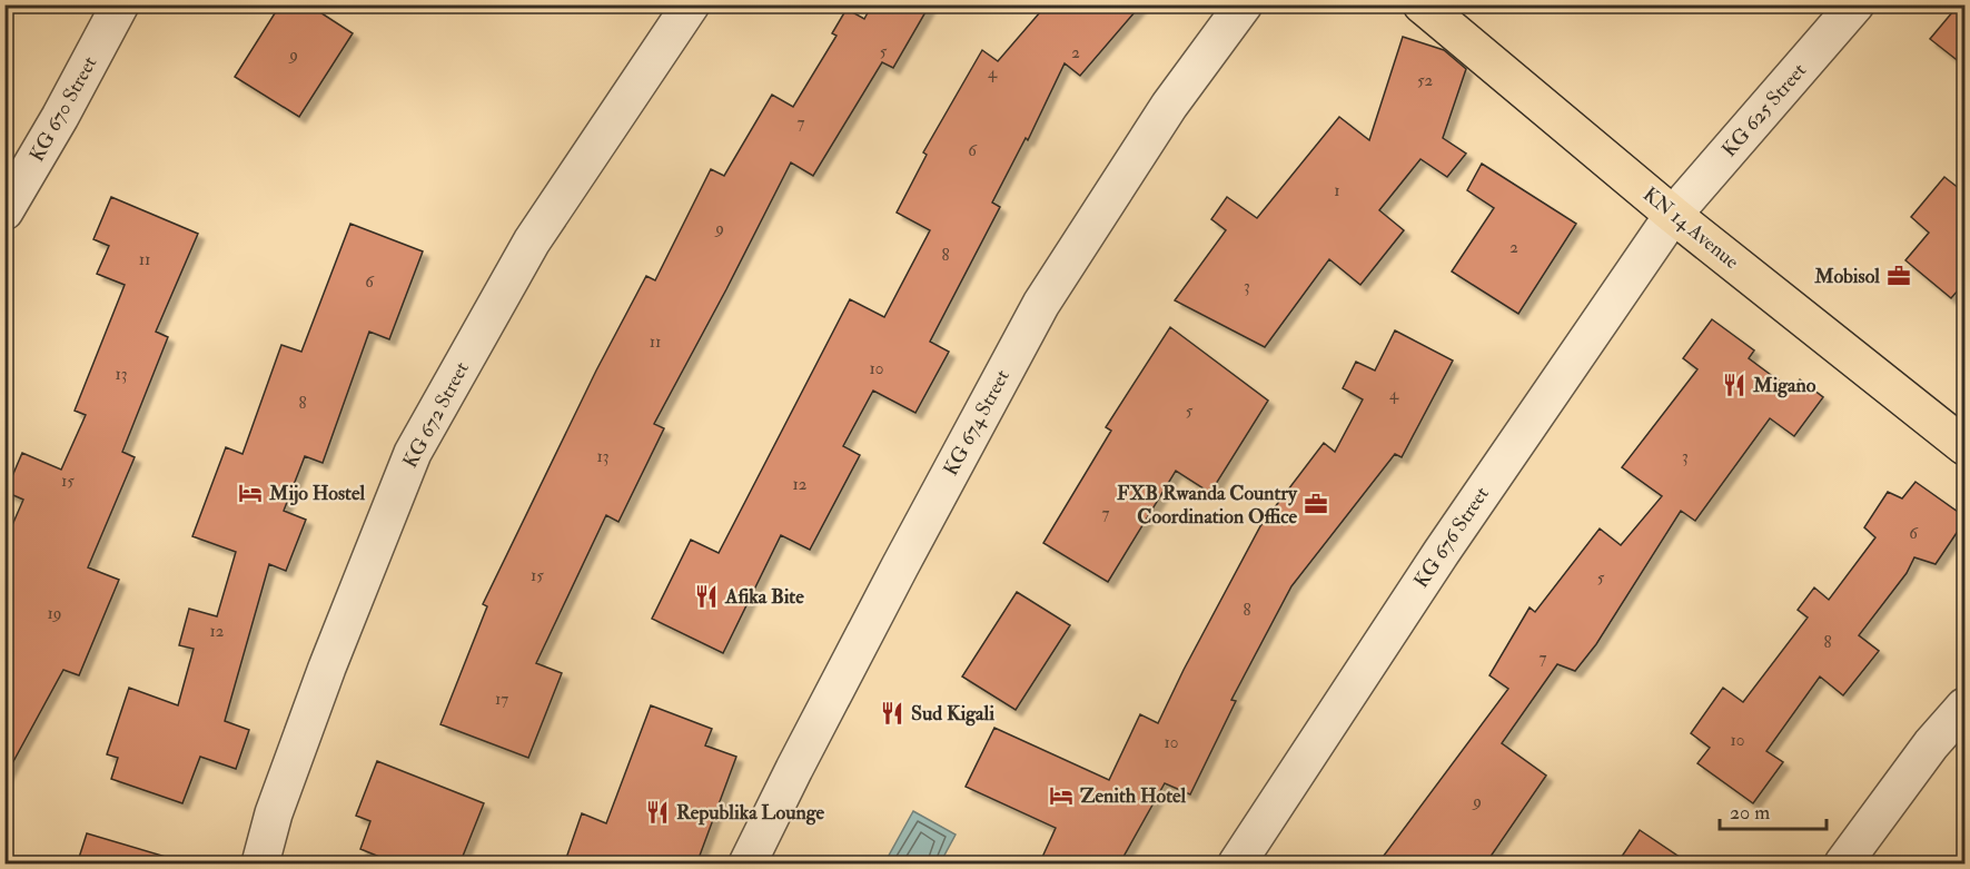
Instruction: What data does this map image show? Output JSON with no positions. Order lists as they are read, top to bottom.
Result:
{
  "streets": {
    "main road": ["KN 14 Avenue"],
    "street": [
      "KG 670 Street",
      "KG 625 Street",
      "KG 672 Street",
      "KG 674 Street",
      "KG 676 Street"
    ]
  },
  "crossings": [
    ["KG 625 Street", "KN 14 Avenue"],
    ["KG 625 Street", "KG 676 Street"],
    ["KN 14 Avenue", "KG 676 Street"]
  ],
  "places": {
    "office": ["Mobisol", "FXB Rwanda Country Coordination Office"],
    "restaurant": [
      "Migano",
      "Afika Bite",
      "Sud Kigali",
      "Republika Lounge"
    ],
    "hotel": ["Mijo Hostel", "Zenith Hotel"]
  },
  "house_numbers": [
    "5",
    "2",
    "9",
    "4",
    "52",
    "7",
    "6",
    "1",
    "9",
    "2",
    "8",
    "11",
    "6",
    "3",
    "11",
    "10",
    "13",
    "4",
    "8",
    "5",
    "13",
    "3",
    "15",
    "12",
    "7",
    "6",
    "15",
    "5",
    "8",
    "19",
    "12",
    "8",
    "7",
    "17",
    "10",
    "10",
    "9"
  ],
  "scale_bar": "20 m"
}
